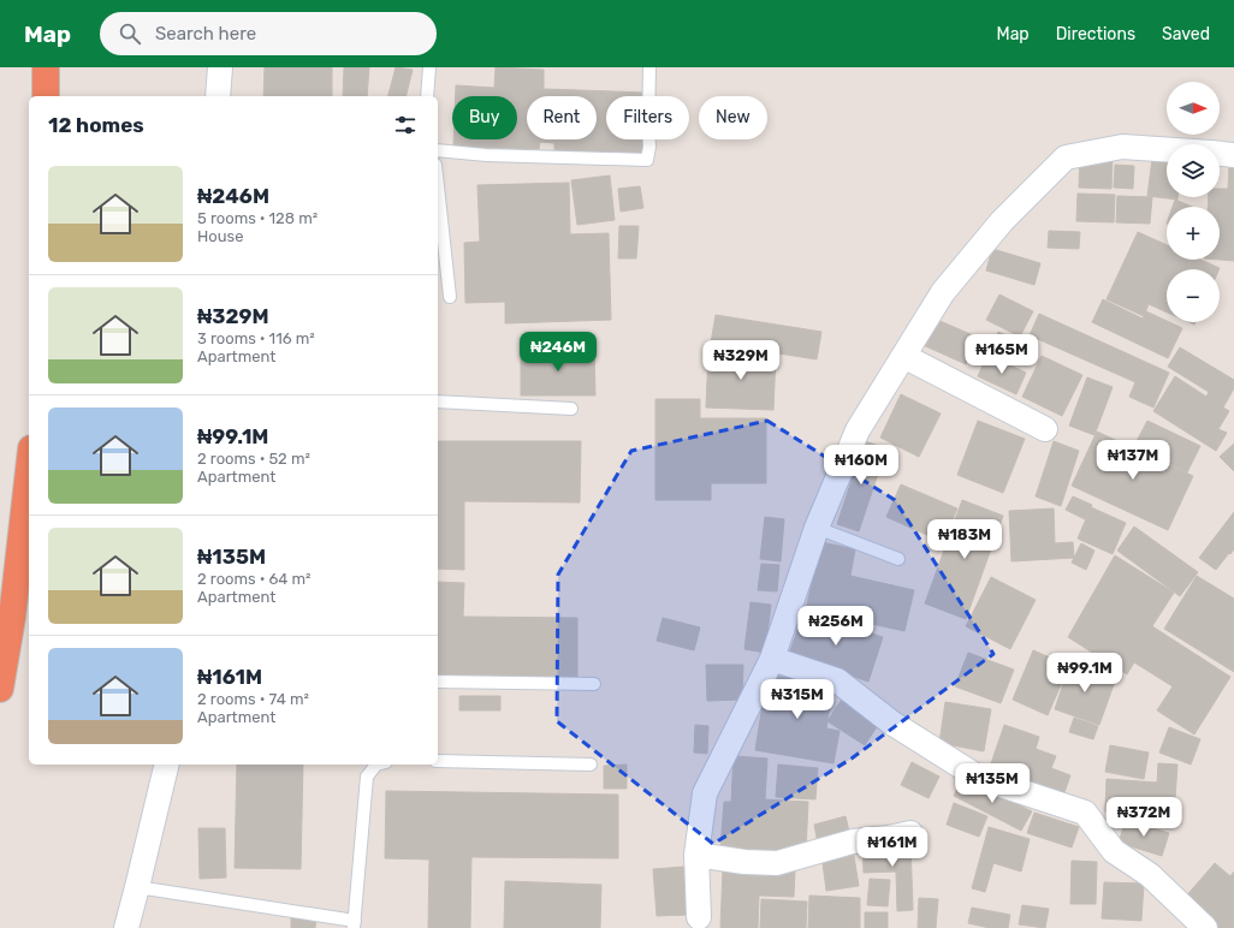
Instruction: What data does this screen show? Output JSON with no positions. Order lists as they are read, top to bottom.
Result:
{
  "north": "right",
  "page": {
    "header": "Map",
    "search": "Search here",
    "nav": ["Map", "Directions", "Saved"],
    "map_buttons": ["+", "−"],
    "chip": [
      "Buy",
      "Rent",
      "Filters",
      "New"
    ],
    "heading": "12 homes",
    "list": [
      {
        "name": "₦246M",
        "note": "5 rooms · 128 m² · House"
      },
      {
        "name": "₦329M",
        "note": "3 rooms · 116 m² · Apartment"
      },
      {
        "name": "₦99.1M",
        "note": "2 rooms · 52 m² · Apartment"
      },
      {
        "name": "₦135M",
        "note": "2 rooms · 64 m² · Apartment"
      },
      {
        "name": "₦161M",
        "note": "2 rooms · 74 m² · Apartment"
      }
    ],
    "price": [
      "₦246M",
      "₦165M",
      "₦329M",
      "₦137M",
      "₦160M",
      "₦183M",
      "₦256M",
      "₦99.1M",
      "₦315M",
      "₦135M",
      "₦372M",
      "₦161M"
    ]
  }
}
